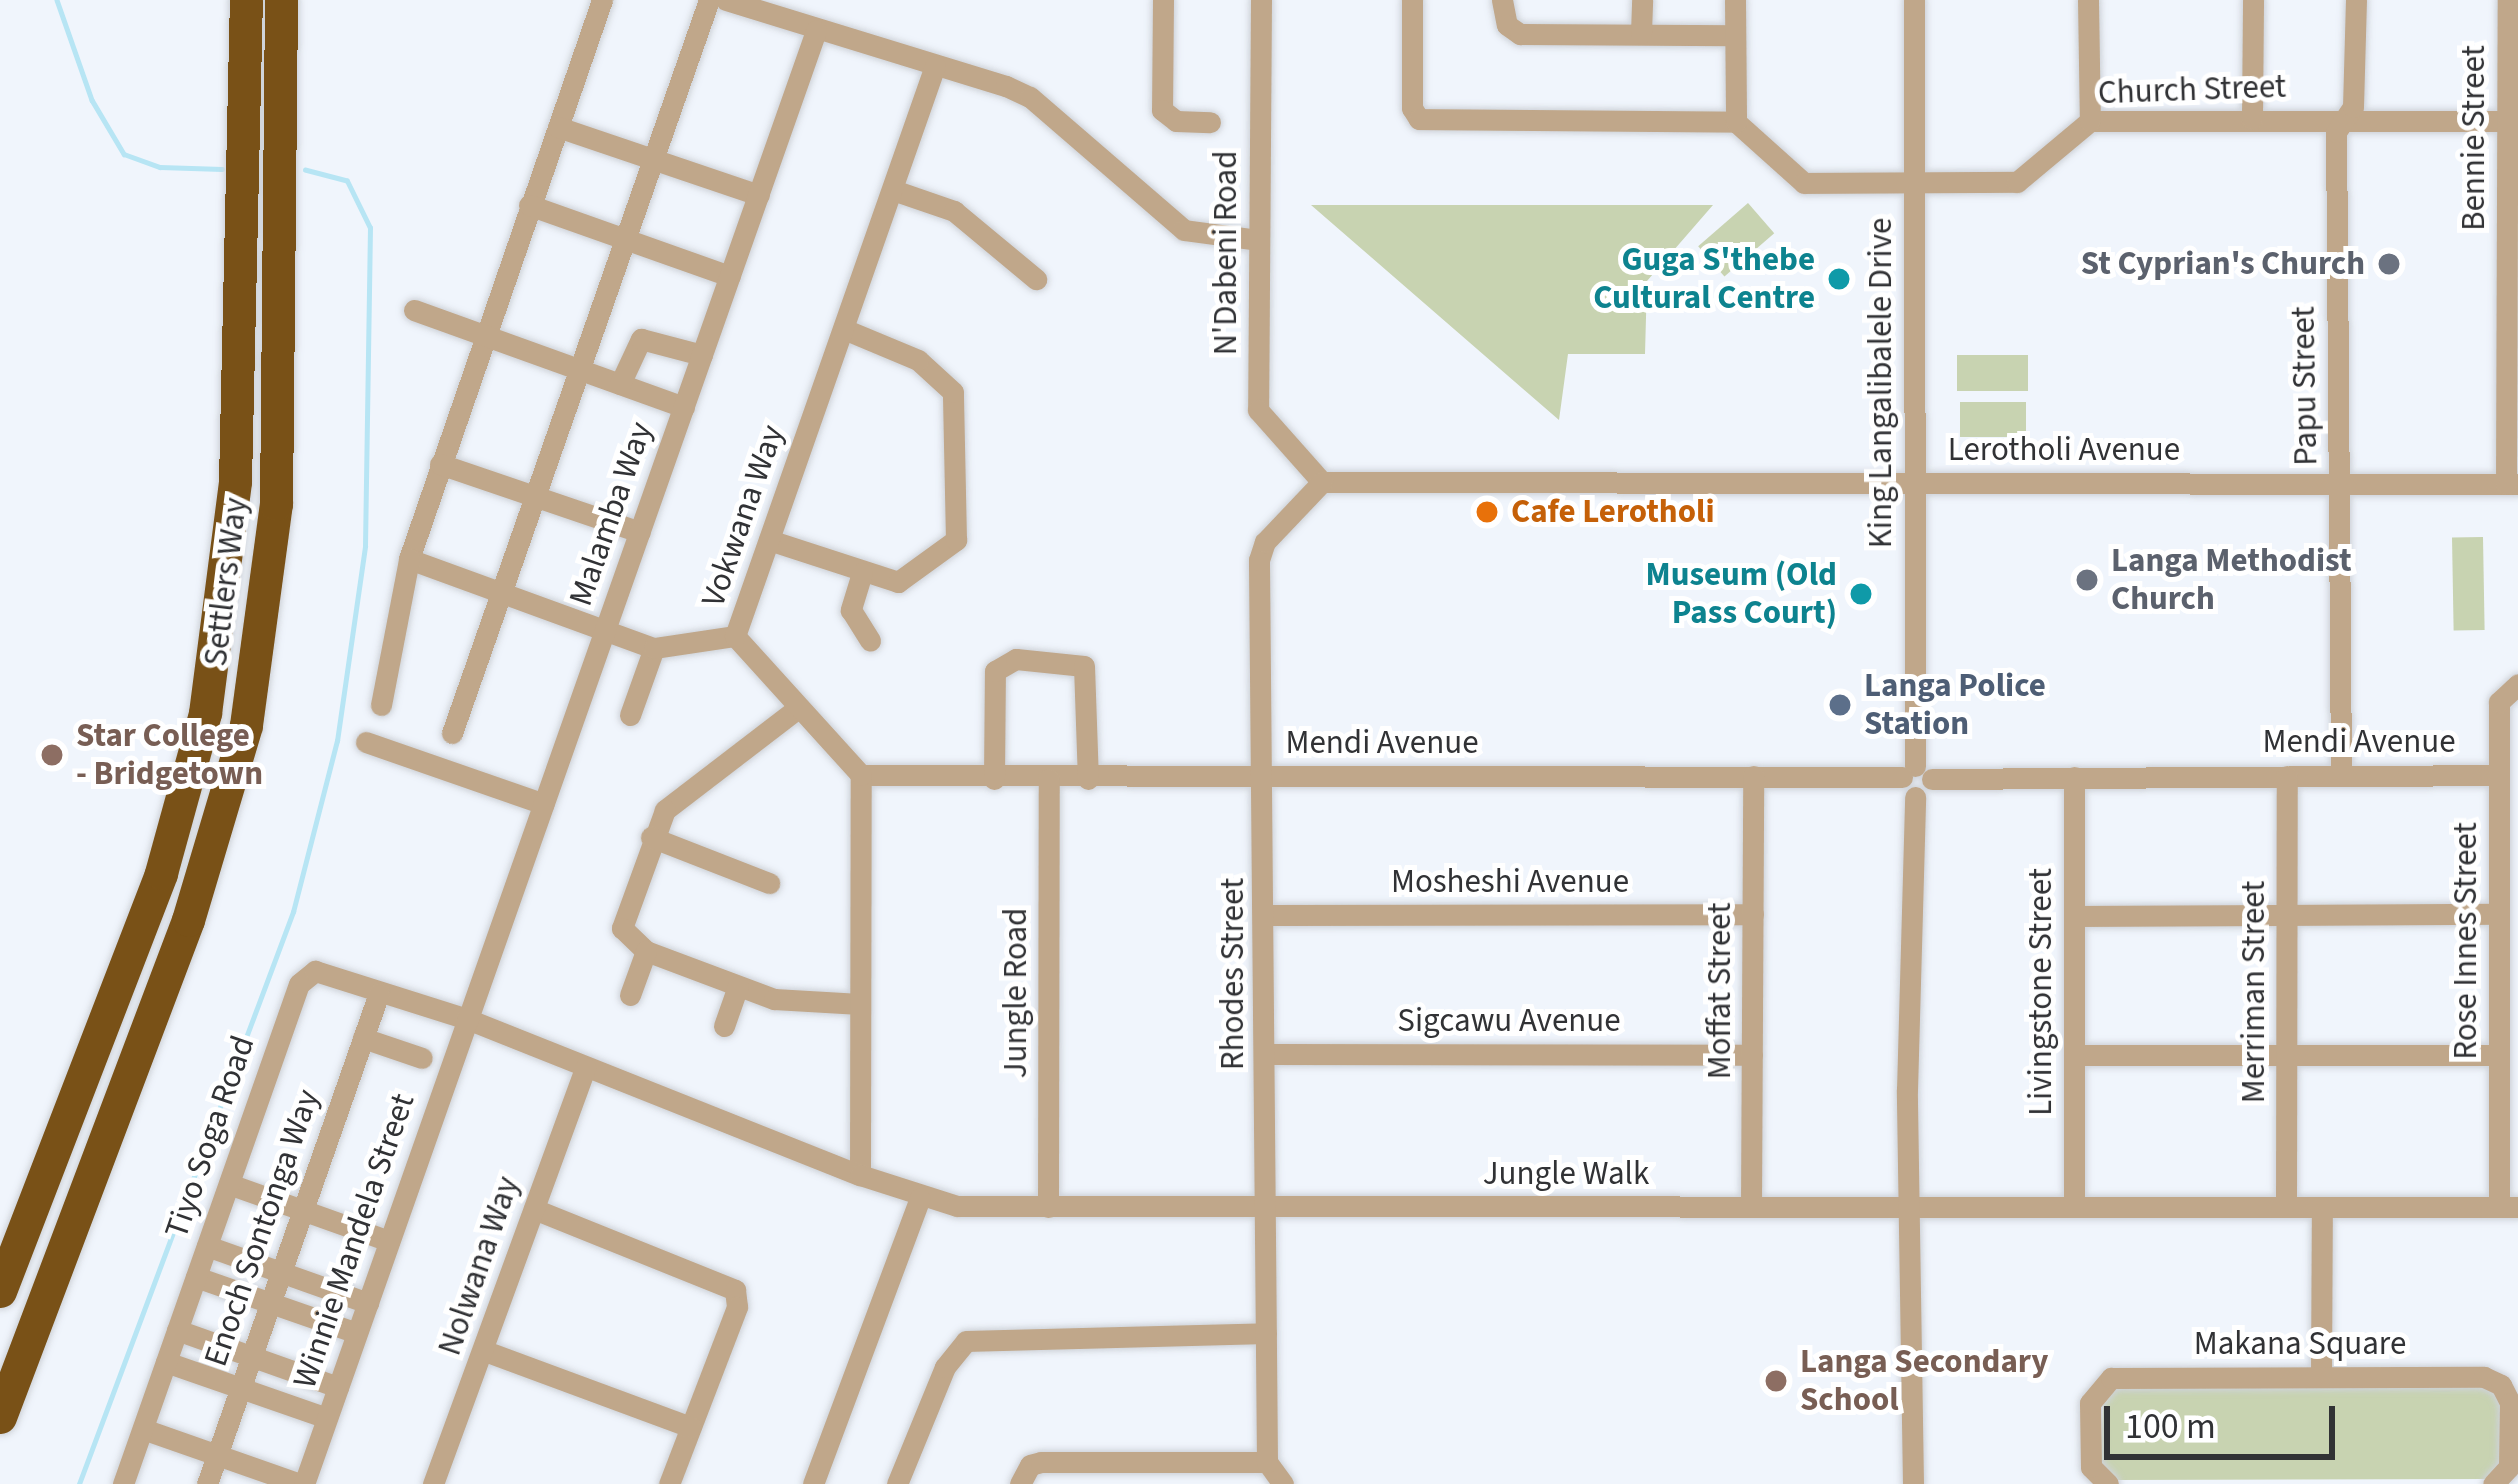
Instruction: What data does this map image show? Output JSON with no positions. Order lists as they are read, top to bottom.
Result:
{
  "streets": {
    "highway": ["Settlers Way"],
    "street": [
      "Church Street",
      "Bennie Street",
      "N'Dabeni Road",
      "King Langalibalele Drive",
      "Papu Street",
      "Lerotholi Avenue",
      "Malamba Way",
      "Vokwana Way",
      "Mendi Avenue",
      "Mosheshi Avenue",
      "Rose Innes Street",
      "Rhodes Street",
      "Moffat Street",
      "Livingstone Street",
      "Merriman Street",
      "Jungle Road",
      "Sigcawu Avenue",
      "Tiyo Soga Road",
      "Jungle Walk",
      "Enoch Sontonga Way",
      "Winnie Mandela Street",
      "Nolwana Way",
      "Makana Square"
    ]
  },
  "crossings": [
    ["Church Street", "Bennie Street"],
    ["Church Street", "King Langalibalele Drive"],
    ["Church Street", "Papu Street"],
    ["Bennie Street", "Lerotholi Avenue"],
    ["N'Dabeni Road", "Lerotholi Avenue"],
    ["N'Dabeni Road", "Rhodes Street"],
    ["King Langalibalele Drive", "Lerotholi Avenue"],
    ["King Langalibalele Drive", "Mendi Avenue"],
    ["Papu Street", "Lerotholi Avenue"],
    ["Papu Street", "Mendi Avenue"],
    ["Lerotholi Avenue", "Rhodes Street"],
    ["Malamba Way", "Tiyo Soga Road"],
    ["Malamba Way", "Winnie Mandela Street"],
    ["Vokwana Way", "Mendi Avenue"],
    ["Mendi Avenue", "Rose Innes Street"],
    ["Mendi Avenue", "Rhodes Street"],
    ["Mendi Avenue", "Moffat Street"],
    ["Mendi Avenue", "Livingstone Street"],
    ["Mendi Avenue", "Merriman Street"],
    ["Mendi Avenue", "Jungle Road"],
    ["Mosheshi Avenue", "Rhodes Street"],
    ["Mosheshi Avenue", "Moffat Street"],
    ["Rose Innes Street", "Jungle Walk"],
    ["Rhodes Street", "Sigcawu Avenue"],
    ["Rhodes Street", "Jungle Walk"],
    ["Moffat Street", "Sigcawu Avenue"],
    ["Moffat Street", "Jungle Walk"],
    ["Livingstone Street", "Jungle Walk"],
    ["Merriman Street", "Jungle Walk"],
    ["Jungle Road", "Jungle Walk"],
    ["Tiyo Soga Road", "Enoch Sontonga Way"],
    ["Tiyo Soga Road", "Winnie Mandela Street"]
  ],
  "places": [
    "St Cyprian's Church",
    "Guga S'thebe Cultural Centre",
    "Cafe Lerotholi",
    "Langa Methodist Church",
    "Museum (Old Pass Court)",
    "Langa Police Station",
    "Star College - Bridgetown",
    "Langa Secondary School"
  ],
  "scale_bar": "100 m"
}
